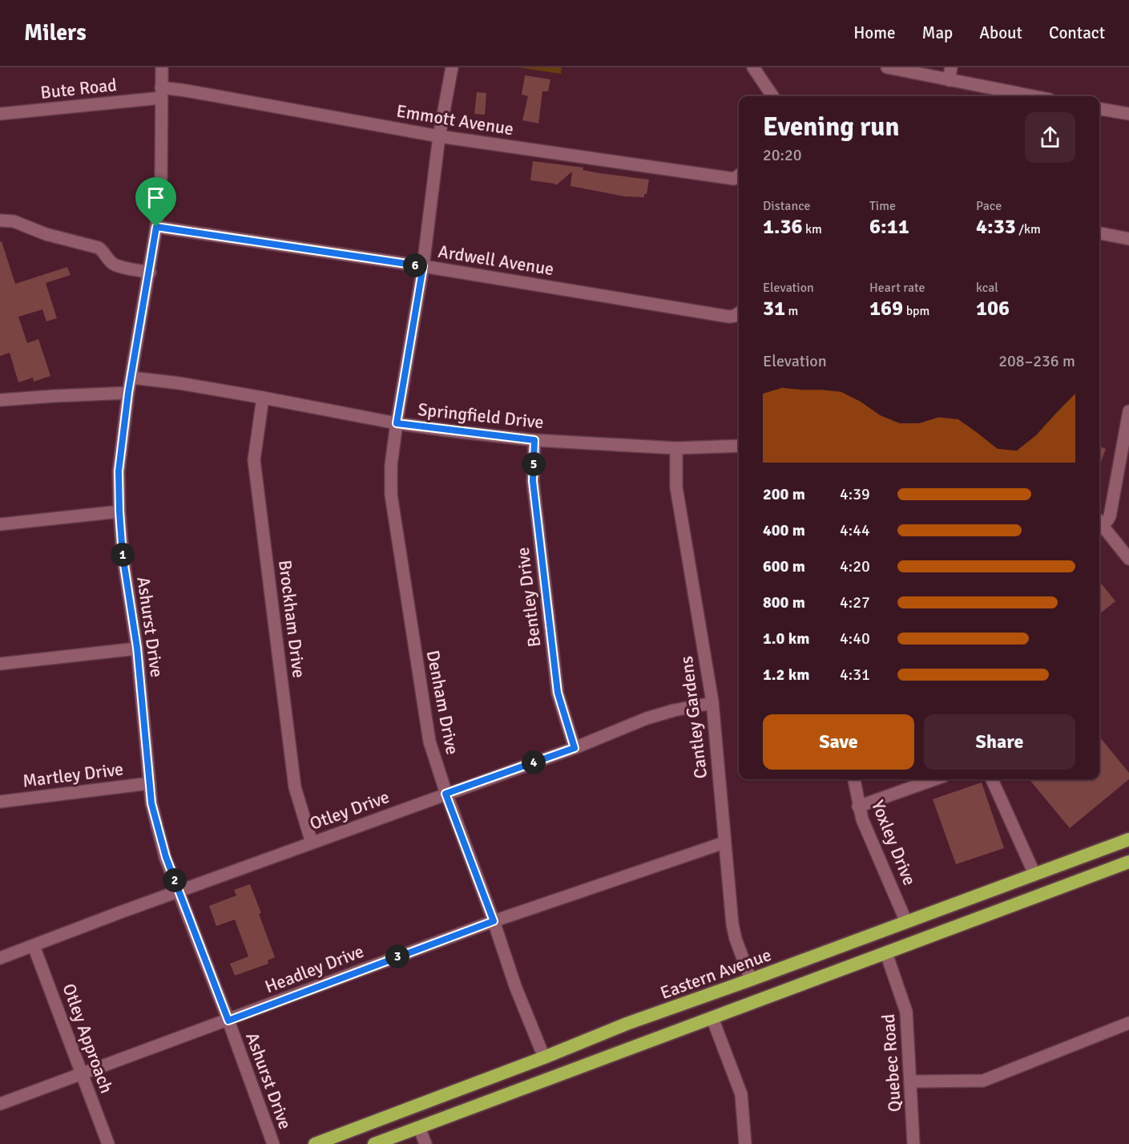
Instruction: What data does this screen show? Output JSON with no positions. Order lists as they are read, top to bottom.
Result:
{
  "streets": {
    "highway": ["Eastern Avenue"],
    "street": [
      "Bute Road",
      "Emmott Avenue",
      "Ardwell Avenue",
      "Springfield Drive",
      "Bentley Drive",
      "Brockham Drive",
      "Ashurst Drive",
      "Denham Drive",
      "Cantley Gardens",
      "Martley Drive",
      "Otley Drive",
      "Yoxley Drive",
      "Headley Drive",
      "Otley Approach",
      "Quebec Road"
    ]
  },
  "crossings": [
    ["Bute Road", "Emmott Avenue"],
    ["Bute Road", "Ashurst Drive"],
    ["Emmott Avenue", "Ashurst Drive"],
    ["Emmott Avenue", "Denham Drive"],
    ["Ardwell Avenue", "Ashurst Drive"],
    ["Ardwell Avenue", "Denham Drive"],
    ["Springfield Drive", "Bentley Drive"],
    ["Springfield Drive", "Brockham Drive"],
    ["Springfield Drive", "Ashurst Drive"],
    ["Springfield Drive", "Denham Drive"],
    ["Springfield Drive", "Cantley Gardens"],
    ["Bentley Drive", "Otley Drive"],
    ["Brockham Drive", "Otley Drive"],
    ["Ashurst Drive", "Martley Drive"],
    ["Ashurst Drive", "Otley Drive"],
    ["Ashurst Drive", "Headley Drive"],
    ["Denham Drive", "Otley Drive"],
    ["Denham Drive", "Headley Drive"],
    ["Denham Drive", "Eastern Avenue"],
    ["Cantley Gardens", "Otley Drive"],
    ["Cantley Gardens", "Headley Drive"],
    ["Cantley Gardens", "Eastern Avenue"],
    ["Otley Drive", "Otley Approach"],
    ["Yoxley Drive", "Eastern Avenue"],
    ["Headley Drive", "Otley Approach"]
  ],
  "page": {
    "header": "Milers",
    "nav": [
      "Home",
      "Map",
      "About",
      "Contact"
    ],
    "heading": ["Evening run", "20:20"],
    "stats": [
      ["Distance", "1.36 km"],
      ["Time", "6:11"],
      ["Pace", "4:33 /km"],
      ["Elevation", "31 m"],
      ["Heart rate", "169 bpm"],
      ["kcal", "106"]
    ],
    "pins": [
      "6",
      "5",
      "1",
      "4",
      "2",
      "3"
    ],
    "chart": ["Elevation", "208–236 m"],
    "list": [
      {
        "name": "200 m",
        "note": "4:39"
      },
      {
        "name": "400 m",
        "note": "4:44"
      },
      {
        "name": "600 m",
        "note": "4:20"
      },
      {
        "name": "800 m",
        "note": "4:27"
      },
      {
        "name": "1.0 km",
        "note": "4:40"
      },
      {
        "name": "1.2 km",
        "note": "4:31"
      }
    ],
    "buttons": ["Save", "Share"]
  }
}
